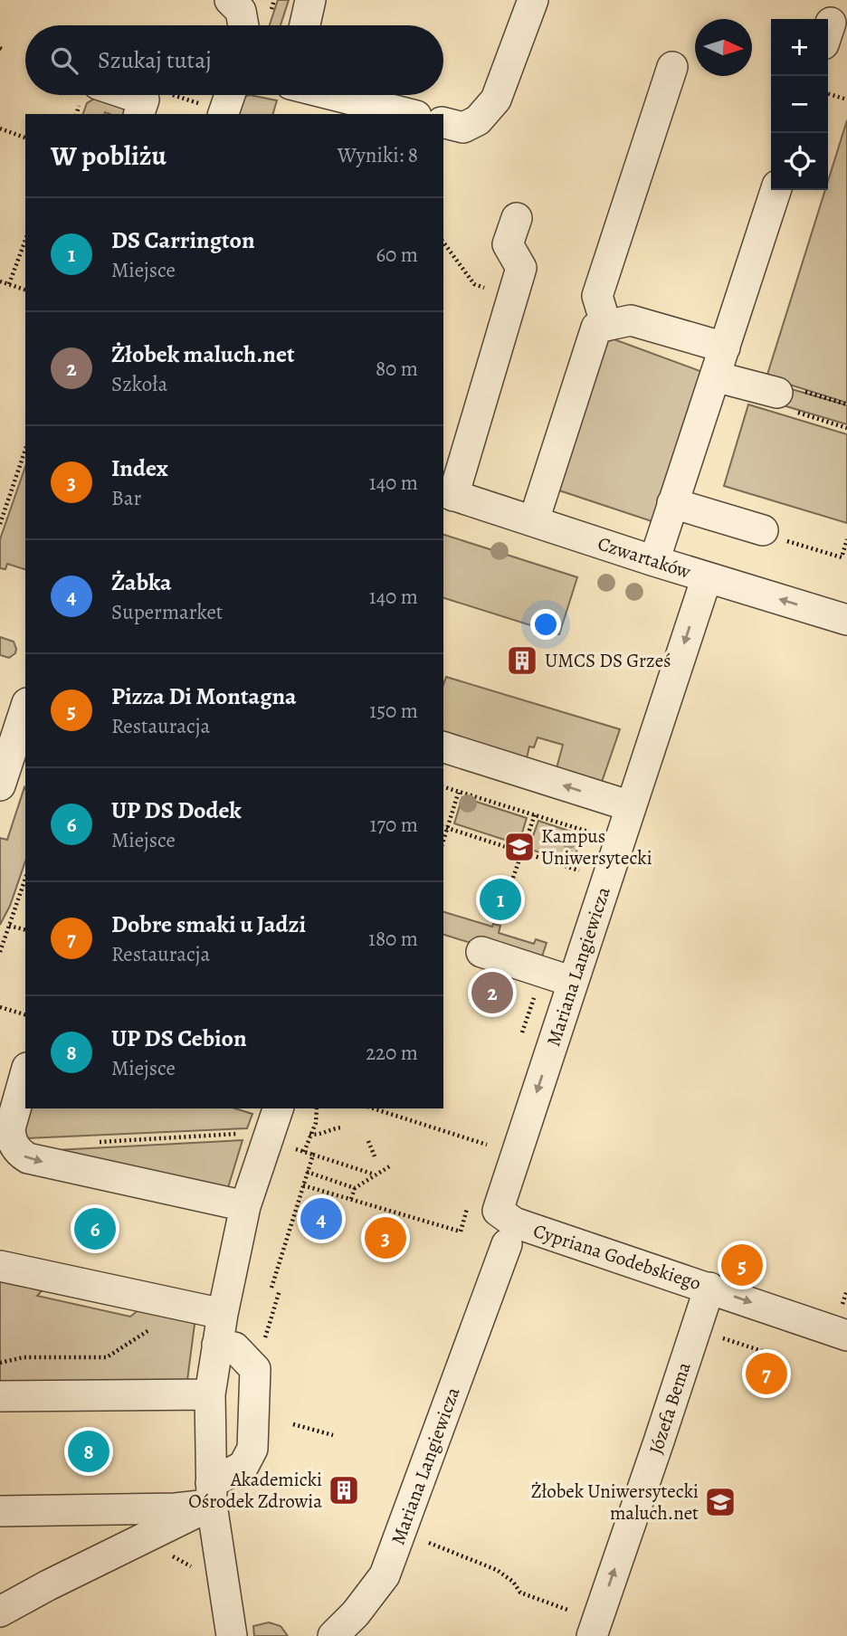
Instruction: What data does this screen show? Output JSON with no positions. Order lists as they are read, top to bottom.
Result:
{
  "streets": {
    "street": [
      "Czwartaków",
      "Mariana Langiewicza",
      "Cypriana Godebskiego",
      "Józefa Bema"
    ]
  },
  "crossings": [
    ["Czwartaków", "Mariana Langiewicza"],
    ["Mariana Langiewicza", "Cypriana Godebskiego"],
    ["Cypriana Godebskiego", "Józefa Bema"]
  ],
  "one_way": ["Mariana Langiewicza", "Cypriana Godebskiego", "Józefa Bema"],
  "places": {
    "building": ["UMCS DS Grześ", "Akademicki Ośrodek Zdrowia"],
    "school or university": ["Kampus Uniwersytecki", "Żłobek Uniwersytecki maluch.net"]
  },
  "north": "right",
  "page": {
    "map_buttons": ["+", "−"],
    "search": "Szukaj tutaj",
    "heading": ["W pobliżu", "Wyniki: 8"],
    "list": [
      {
        "mark": "1",
        "name": "DS Carrington",
        "note": "Miejsce",
        "value": "60 m"
      },
      {
        "mark": "2",
        "name": "Żłobek maluch.net",
        "note": "Szkoła",
        "value": "80 m"
      },
      {
        "mark": "3",
        "name": "Index",
        "note": "Bar",
        "value": "140 m"
      },
      {
        "mark": "4",
        "name": "Żabka",
        "note": "Supermarket",
        "value": "140 m"
      },
      {
        "mark": "5",
        "name": "Pizza Di Montagna",
        "note": "Restauracja",
        "value": "150 m"
      },
      {
        "mark": "6",
        "name": "UP DS Dodek",
        "note": "Miejsce",
        "value": "170 m"
      },
      {
        "mark": "7",
        "name": "Dobre smaki u Jadzi",
        "note": "Restauracja",
        "value": "180 m"
      },
      {
        "mark": "8",
        "name": "UP DS Cebion",
        "note": "Miejsce",
        "value": "220 m"
      }
    ],
    "pins": [
      "1",
      "2",
      "4",
      "6",
      "3",
      "5",
      "7",
      "8"
    ]
  }
}
